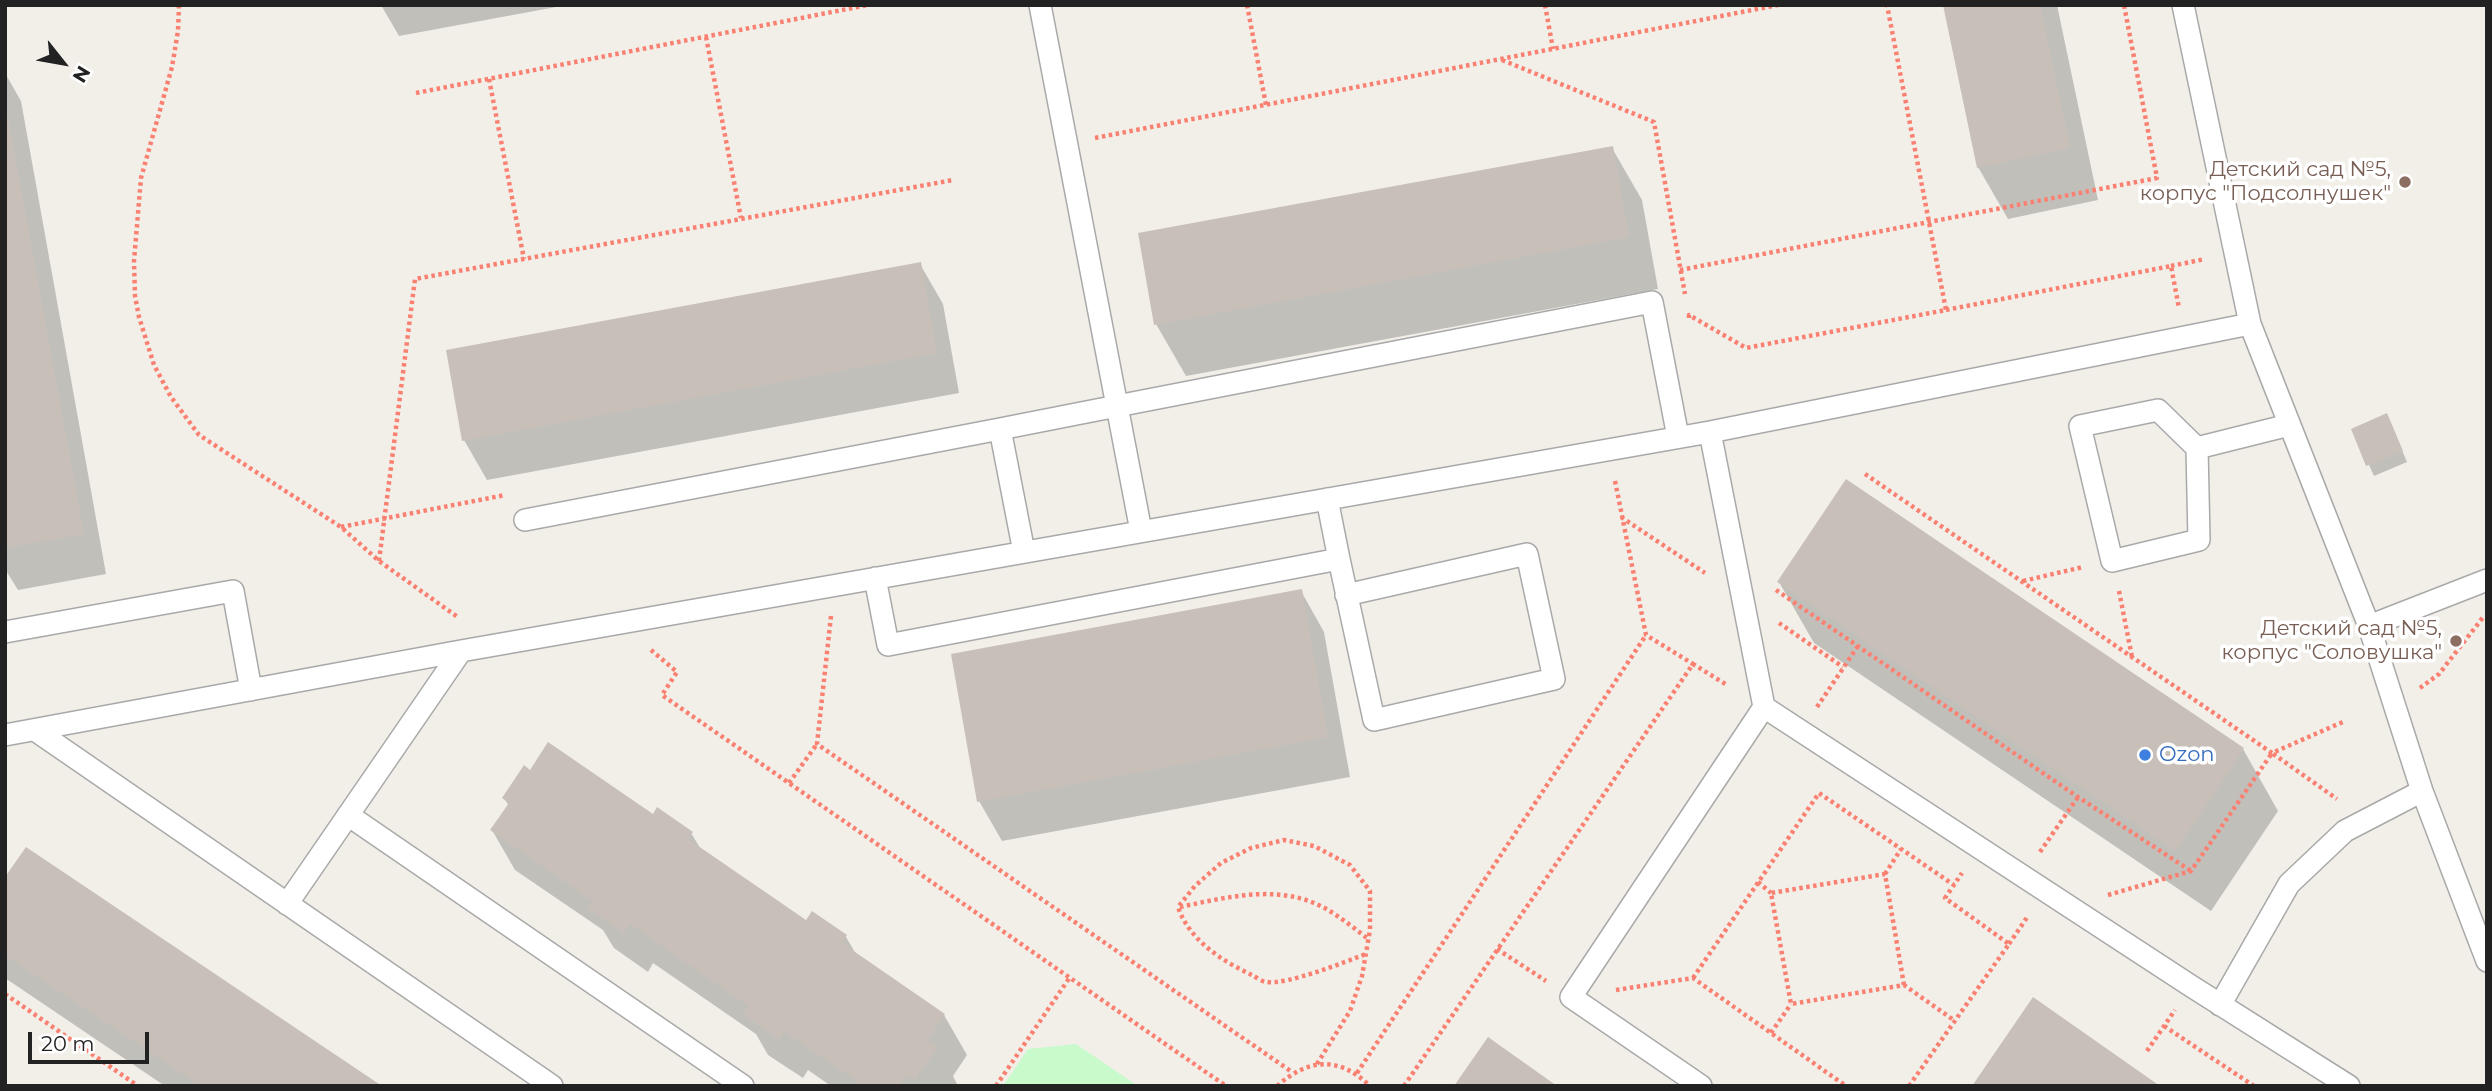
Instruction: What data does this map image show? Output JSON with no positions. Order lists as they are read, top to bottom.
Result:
{
  "places": ["Детский сад №5, корпус \"Подсолнушек\"", "Детский сад №5, корпус \"Соловушка\"", "Ozon"],
  "scale_bar": "20 m",
  "north": "bottom right"
}
